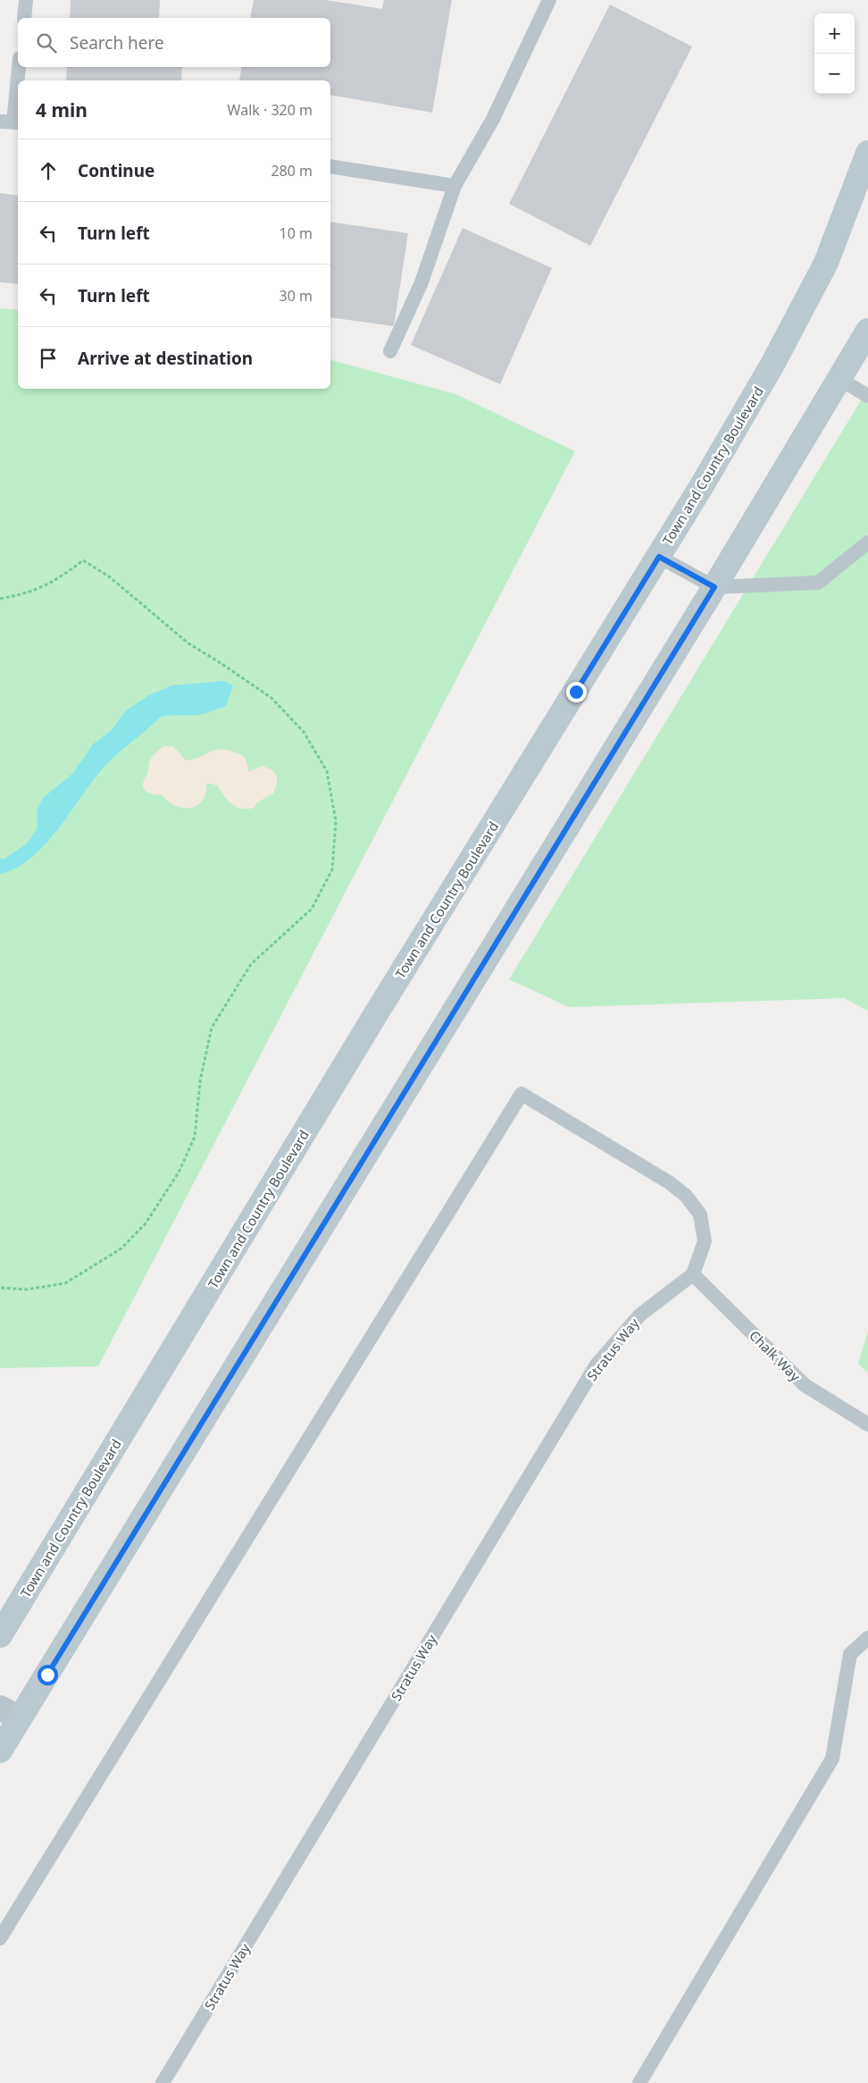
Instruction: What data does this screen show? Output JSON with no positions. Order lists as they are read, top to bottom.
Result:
{
  "streets": {
    "main road": ["Town and Country Boulevard"],
    "lane": ["Stratus Way", "Chalk Way"]
  },
  "crossings": [
    ["Stratus Way", "Chalk Way"]
  ],
  "page": {
    "map_buttons": ["+", "−"],
    "search": "Search here",
    "heading": ["4 min", "Walk · 320 m"],
    "list": [
      ["Continue", "280 m"],
      ["Turn left", "10 m"],
      ["Turn left", "30 m"],
      "Arrive at destination"
    ]
  }
}
